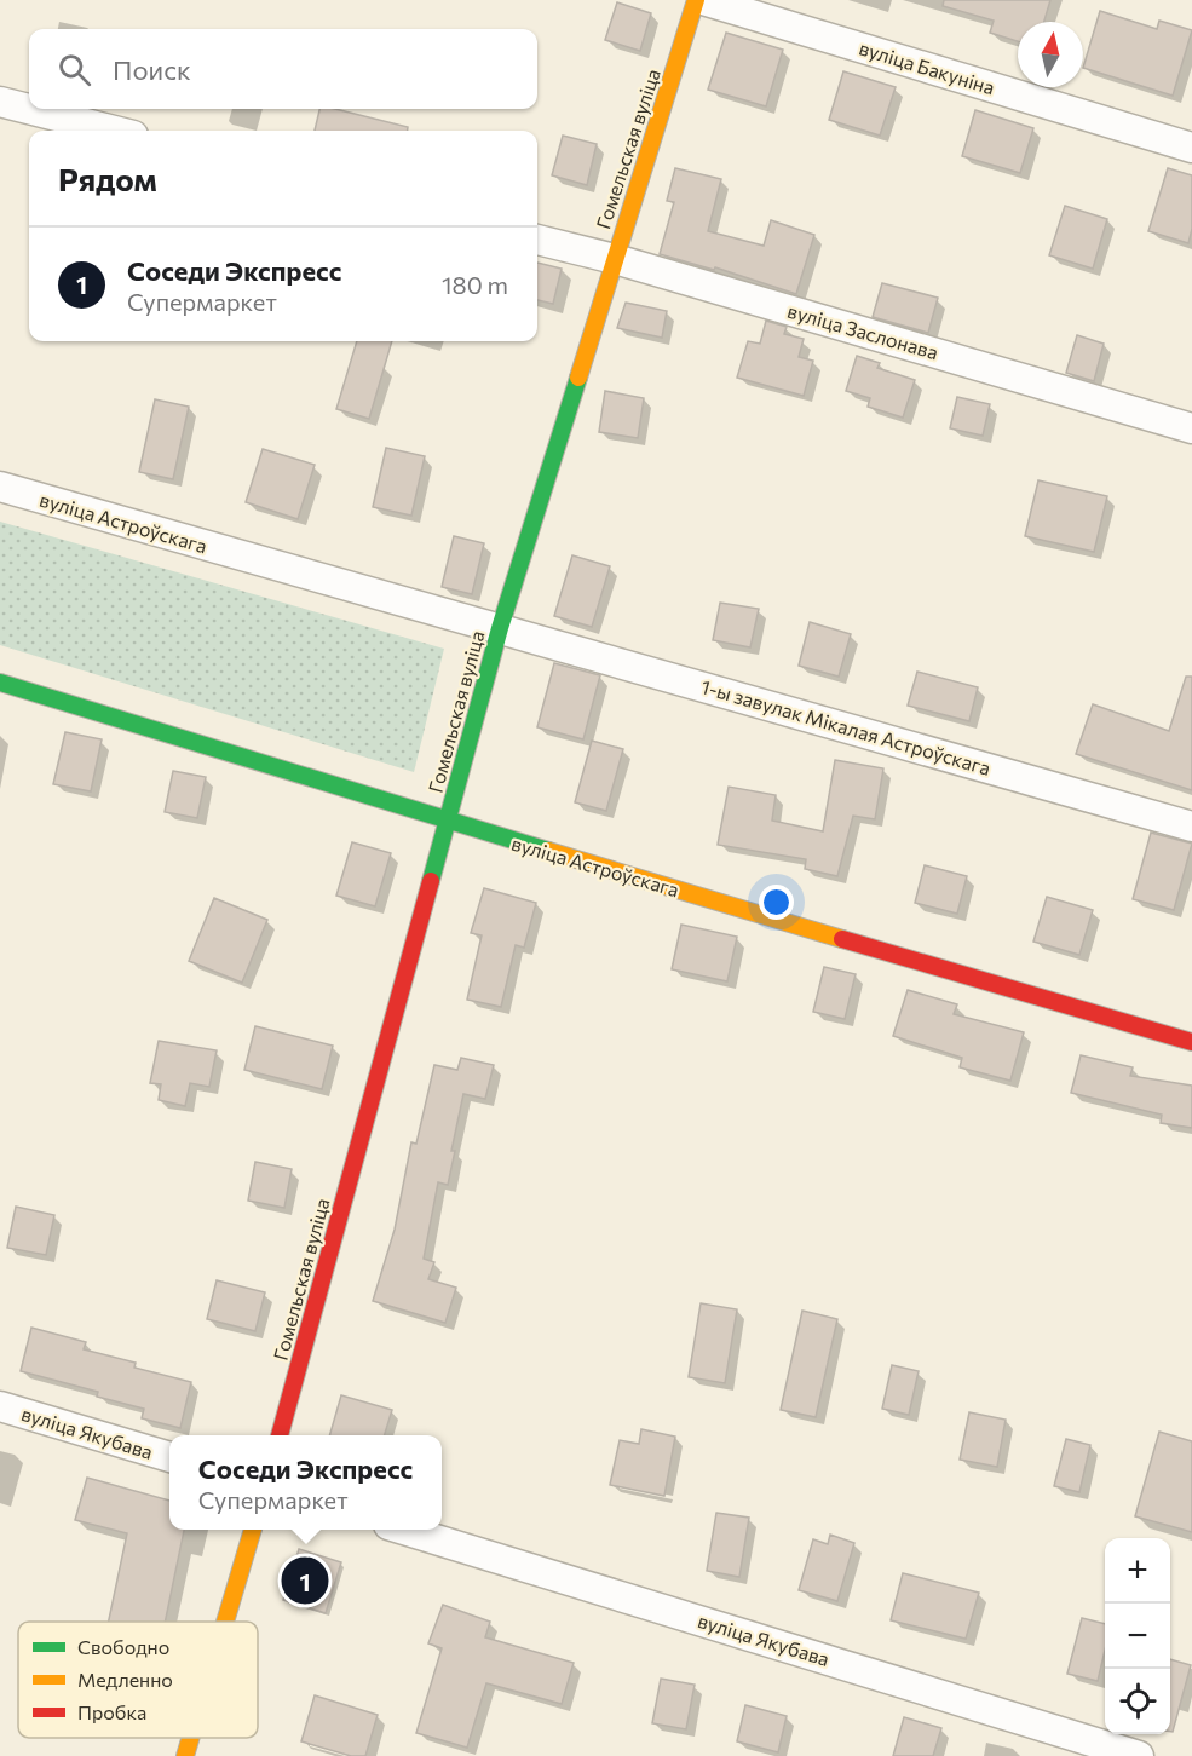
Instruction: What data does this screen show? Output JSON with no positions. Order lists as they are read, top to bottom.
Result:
{
  "streets": {
    "street": [
      "вуліца Бакуніна",
      "Гомельская вуліца",
      "вуліца Заслонава",
      "вуліца Астроўскага",
      "1-ы завулак Мікалая Астроўскага",
      "вуліца Якубава"
    ]
  },
  "crossings": [
    ["Гомельская вуліца", "вуліца Заслонава"],
    ["Гомельская вуліца", "вуліца Астроўскага"],
    ["Гомельская вуліца", "1-ы завулак Мікалая Астроўскага"],
    ["вуліца Астроўскага", "1-ы завулак Мікалая Астроўскага"]
  ],
  "legend": ["Свободно", "Медленно", "Пробка"],
  "north": "top",
  "page": {
    "search": "Поиск",
    "heading": "Рядом",
    "list": [
      {
        "mark": "1",
        "name": "Соседи Экспресс",
        "note": "Супермаркет",
        "value": "180 m"
      }
    ],
    "popup": ["Соседи Экспресс", "Супермаркет"],
    "map_buttons": ["+", "−"],
    "pins": "1"
  }
}
